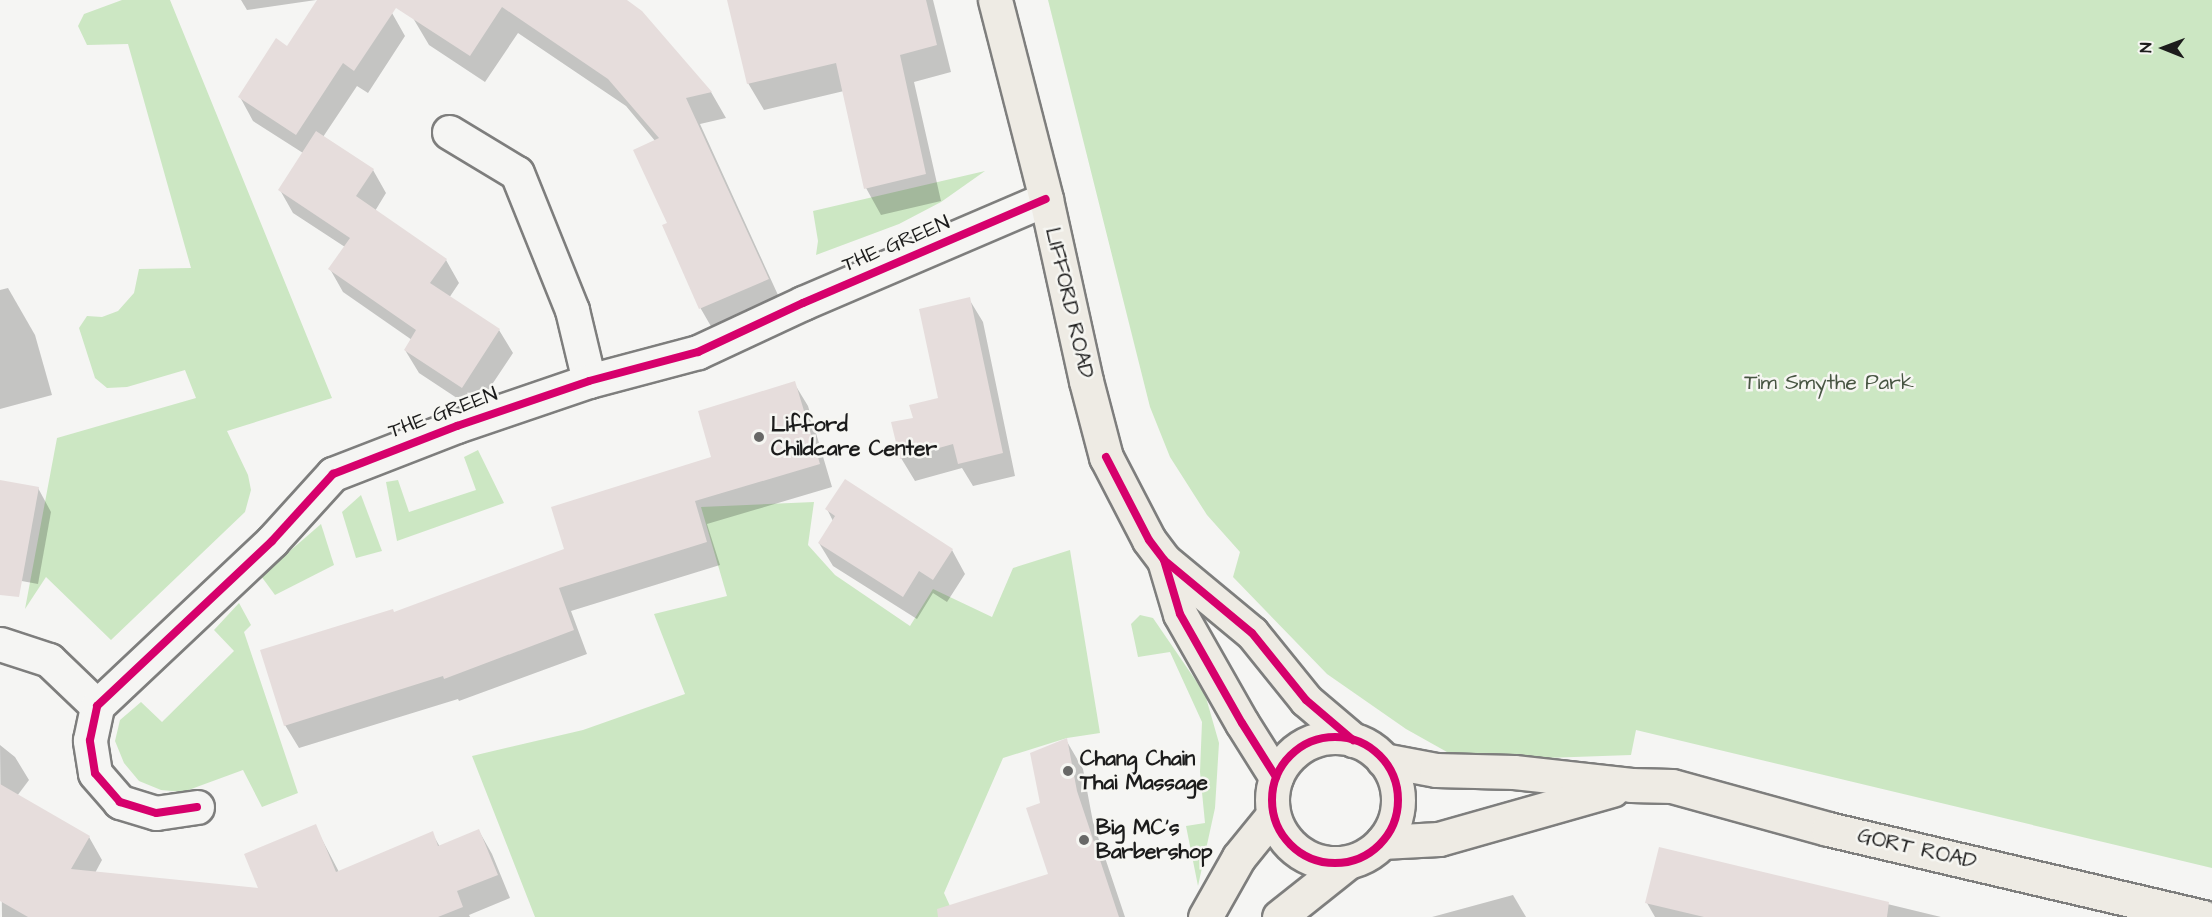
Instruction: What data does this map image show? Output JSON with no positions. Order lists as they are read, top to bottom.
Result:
{
  "streets": {
    "main road": ["LIFFORD ROAD", "GORT ROAD"],
    "street": ["THE GREEN"]
  },
  "crossings": [
    ["THE GREEN", "LIFFORD ROAD"],
    ["LIFFORD ROAD", "GORT ROAD"]
  ],
  "parks": ["Tim Smythe Park"],
  "places": ["Lifford Childcare Center", "Chang Chain Thai Massage", "Big MC's Barbershop"],
  "north": "left"
}
